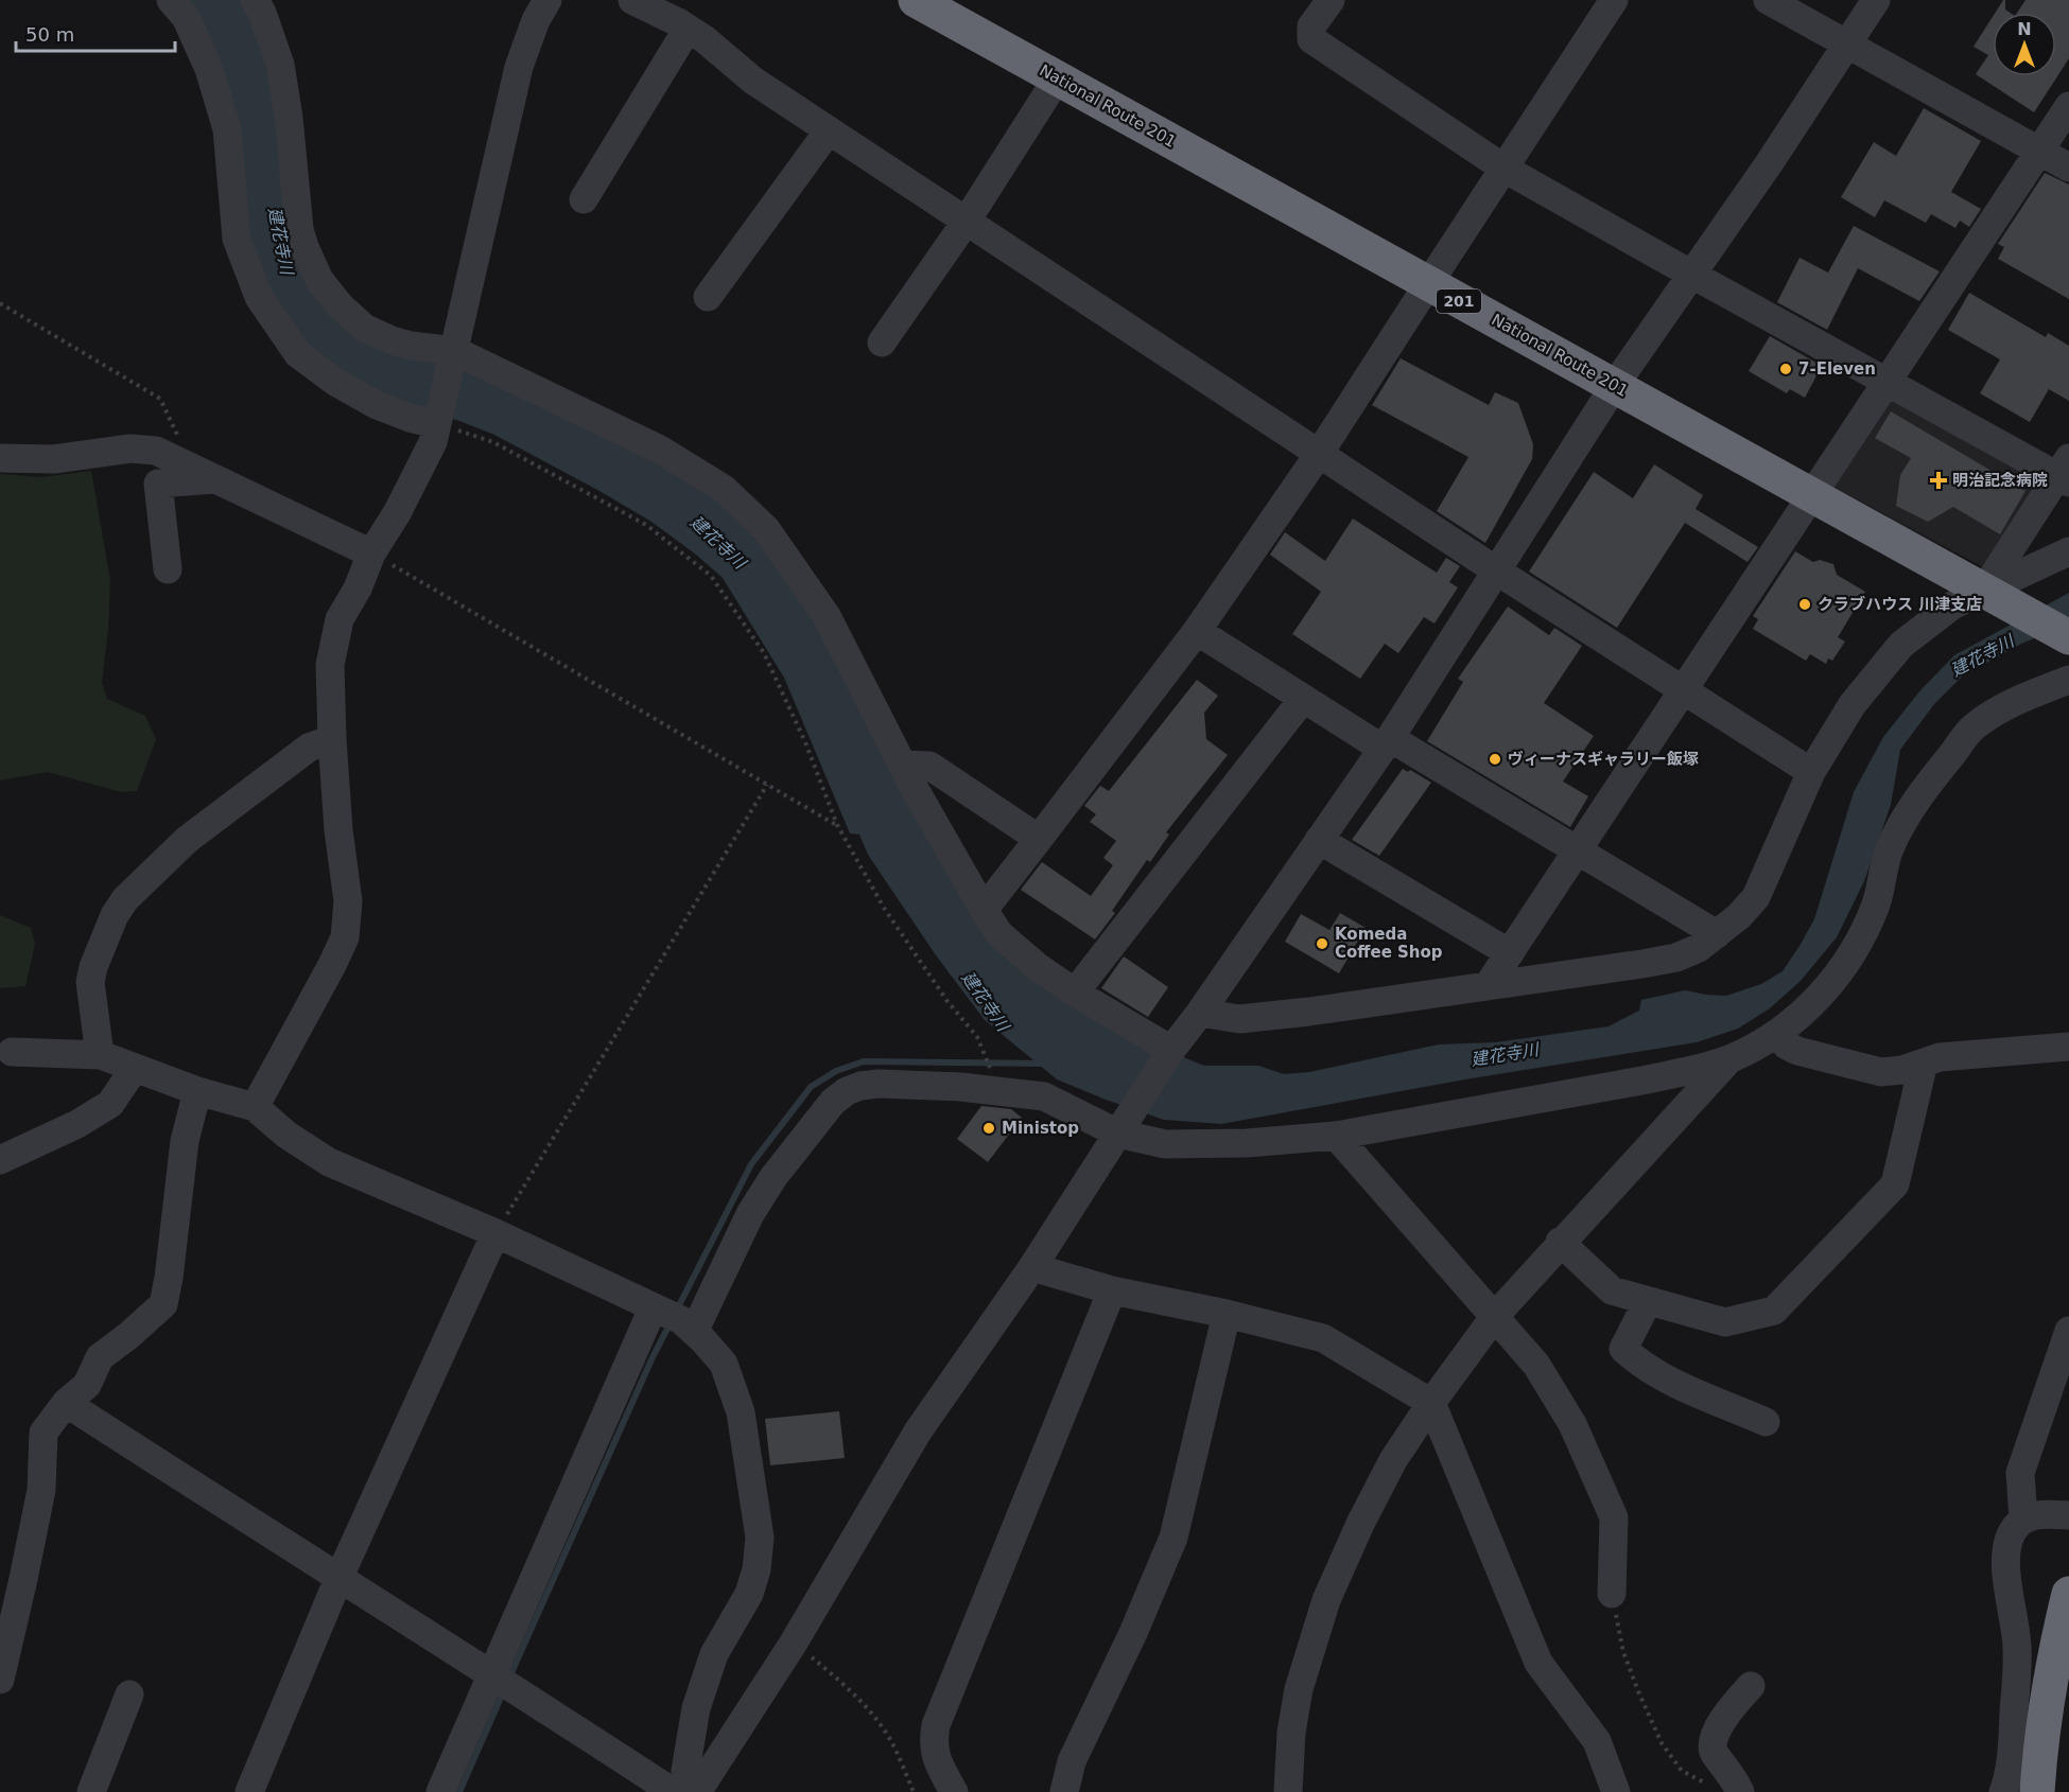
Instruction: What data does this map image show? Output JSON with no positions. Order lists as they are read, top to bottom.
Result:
{
  "streets": {
    "highway": ["National Route 201", "201"]
  },
  "water": ["建花寺川"],
  "places": {
    "other": [
      "7-Eleven",
      "クラブハウス 川津支店",
      "ヴィーナスギャラリー飯塚",
      "Komeda Coffee Shop",
      "Ministop"
    ],
    "health": ["明治記念病院"]
  },
  "scale_bar": "50 m",
  "north": "top"
}
